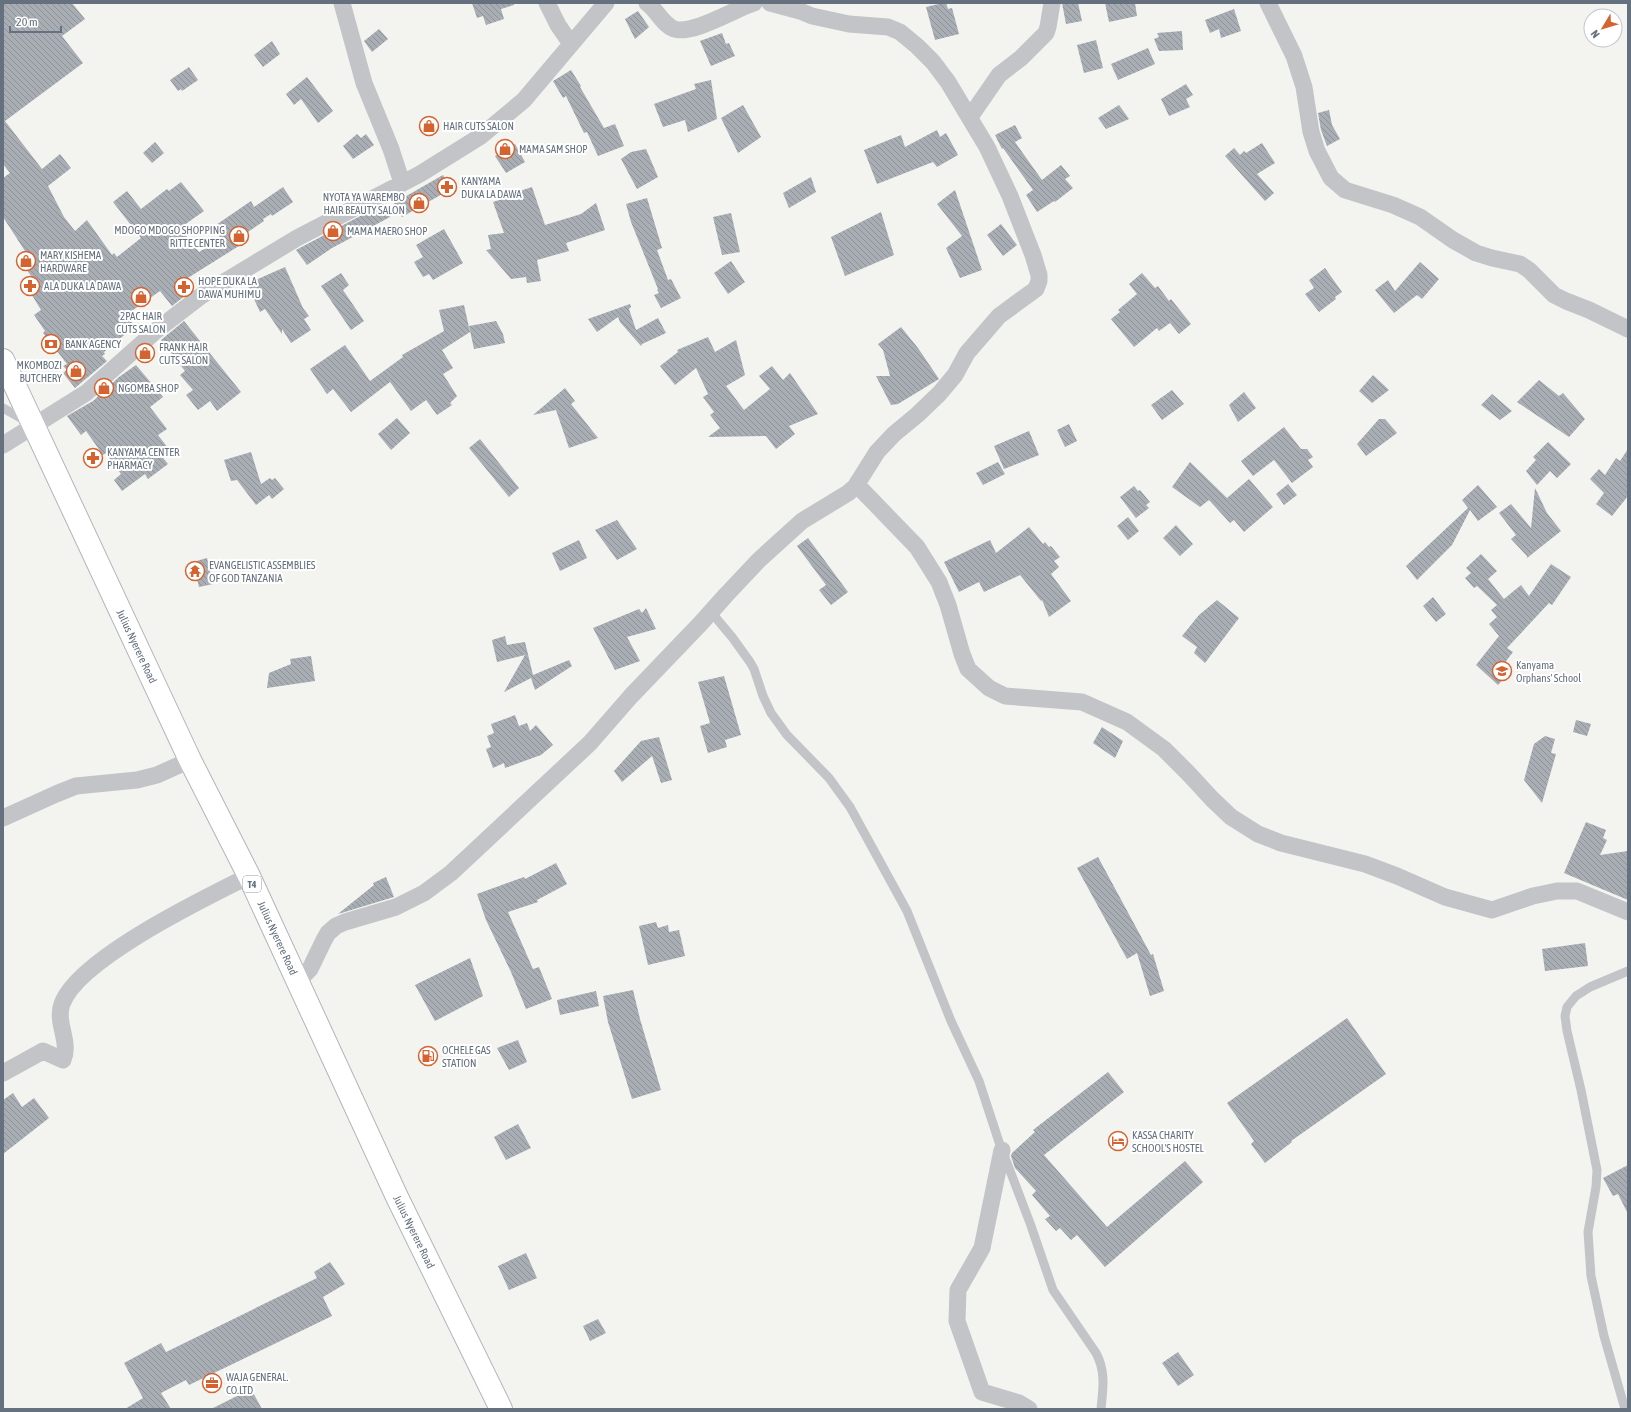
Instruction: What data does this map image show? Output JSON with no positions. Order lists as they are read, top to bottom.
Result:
{
  "streets": {
    "highway": ["Julius Nyerere Road", "T4"]
  },
  "places": {
    "shop": [
      "HAIR CUTS SALON",
      "MAMA SAM SHOP",
      "NYOTA YA WAREMBO HAIR BEAUTY SALON",
      "MAMA MAERO SHOP",
      "MDOGO MDOGO SHOPPING RITTE CENTER",
      "MARY KISHEMA HARDWARE",
      "2PAC HAIR CUTS SALON",
      "FRANK HAIR CUTS SALON",
      "MKOMBOZI BUTCHERY",
      "NGOMBA SHOP"
    ],
    "pharmacy": [
      "KANYAMA DUKA LA DAWA",
      "ALA DUKA LA DAWA",
      "HOPE DUKA LA DAWA MUHIMU",
      "KANYAMA CENTER PHARMACY"
    ],
    "bank": ["BANK AGENCY"],
    "temple": ["EVANGELISTIC ASSEMBLIES OF GOD TANZANIA"],
    "school or university": ["Kanyama Orphans' School"],
    "fuel station": ["OCHELE GAS STATION"],
    "hotel": ["KASSA CHARITY SCHOOL'S HOSTEL"],
    "office": ["WAJA GENERAL. CO.LTD"]
  },
  "scale_bar": "20 m",
  "north": "bottom left"
}
